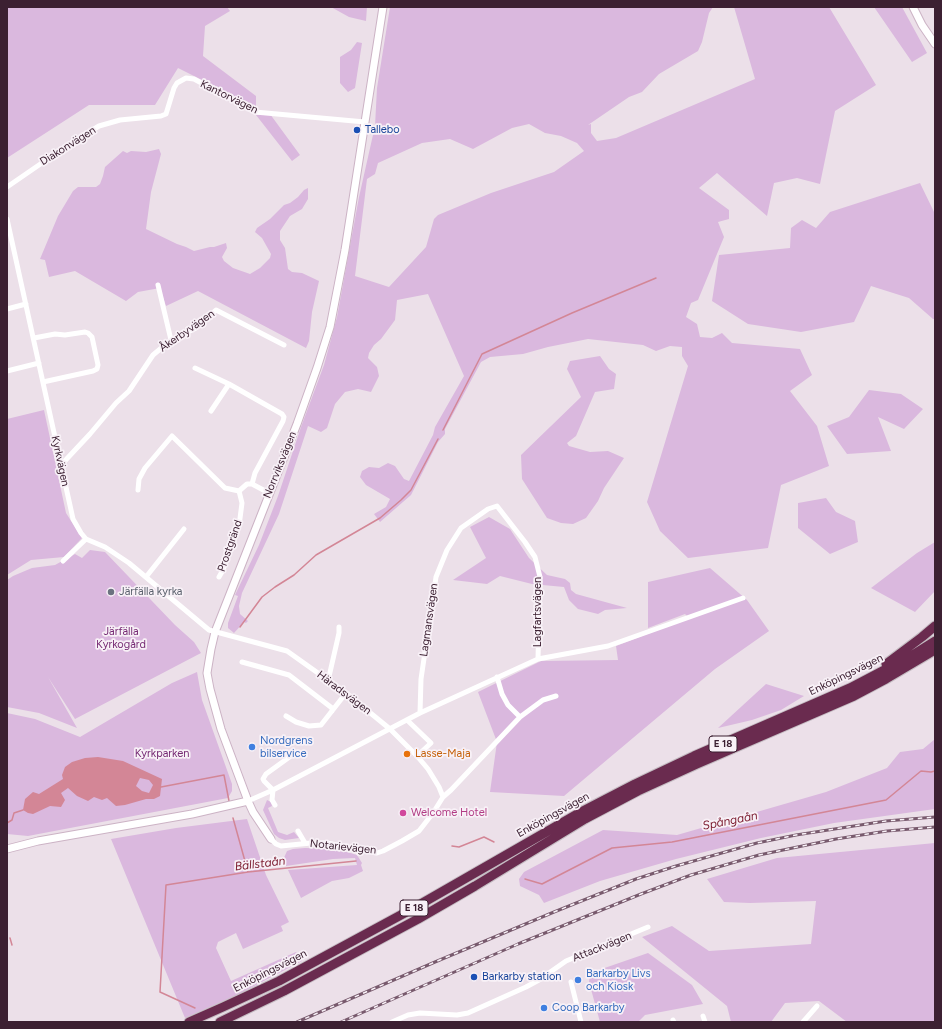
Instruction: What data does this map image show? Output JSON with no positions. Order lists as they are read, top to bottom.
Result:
{
  "streets": {
    "highway": ["Enköpingsvägen", "E 18"],
    "street": [
      "Kantorvägen",
      "Diakonvägen",
      "Åkerbyvägen",
      "Kyrkvägen",
      "Norrviksvägen",
      "Prostgränd",
      "Lagfartsvägen",
      "Lagmansvägen",
      "Häradsvägen",
      "Notarievägen",
      "Attackvägen"
    ]
  },
  "crossings": [
    ["Kantorvägen", "Diakonvägen"],
    ["Kantorvägen", "Norrviksvägen"],
    ["Åkerbyvägen", "Kyrkvägen"],
    ["Kyrkvägen", "Norrviksvägen"],
    ["Kyrkvägen", "Häradsvägen"],
    ["Norrviksvägen", "Häradsvägen"],
    ["Norrviksvägen", "Notarievägen"],
    ["Lagfartsvägen", "Lagmansvägen"],
    ["Häradsvägen", "Notarievägen"]
  ],
  "water": ["Spångaån", "Bällstaån"],
  "parks": ["Järfälla Kyrkogård", "Kyrkparken"],
  "places": [
    "Tallebo",
    "Järfälla kyrka",
    "Nordgrens bilservice",
    "Lasse-Maja",
    "Welcome Hotel",
    "Barkarby station",
    "Barkarby Livs och Kiosk",
    "Coop Barkarby"
  ]
}
